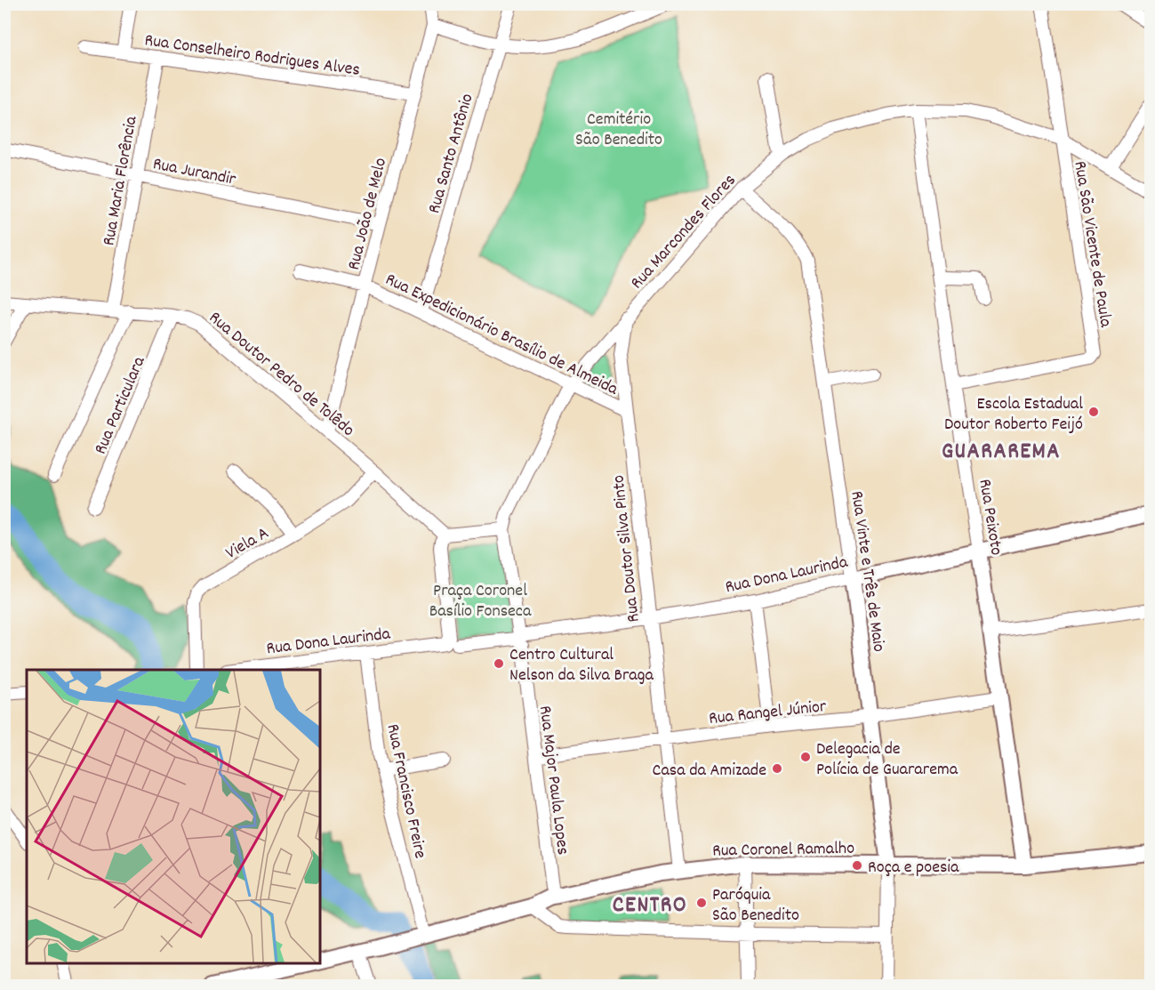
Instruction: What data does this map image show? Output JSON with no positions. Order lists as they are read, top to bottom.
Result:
{
  "streets": {
    "main road": [
      "Rua Peixoto",
      "Rua Vinte e Três de Maio",
      "Rua Dona Laurinda",
      "Rua Coronel Ramalho"
    ],
    "street": [
      "Rua Conselheiro Rodrigues Alves",
      "Rua Santo Antônio",
      "Rua Jurandir",
      "Rua Maria Florência",
      "Rua João de Melo",
      "Rua Marcondes Flores",
      "Rua São Vicente de Paula",
      "Rua Expedicionário Brasílio de Almeida",
      "Rua Doutor Pedro de Tolêdo",
      "Rua Particulara",
      "Viela A",
      "Rua Doutor Silva Pinto",
      "Rua Rangel Júnior",
      "Rua Major Paula Lopes",
      "Rua Francisco Freire"
    ]
  },
  "crossings": [
    ["Rua Conselheiro Rodrigues Alves", "Rua Maria Florência"],
    ["Rua Conselheiro Rodrigues Alves", "Rua João de Melo"],
    ["Rua Santo Antônio", "Rua Expedicionário Brasílio de Almeida"],
    ["Rua Jurandir", "Rua Maria Florência"],
    ["Rua Jurandir", "Rua João de Melo"],
    ["Rua Maria Florência", "Rua Doutor Pedro de Tolêdo"],
    ["Rua João de Melo", "Rua Expedicionário Brasílio de Almeida"],
    ["Rua João de Melo", "Rua Doutor Pedro de Tolêdo"],
    ["Rua Marcondes Flores", "Rua São Vicente de Paula"],
    ["Rua Marcondes Flores", "Rua Expedicionário Brasílio de Almeida"],
    ["Rua Marcondes Flores", "Rua Peixoto"],
    ["Rua Marcondes Flores", "Rua Doutor Silva Pinto"],
    ["Rua Marcondes Flores", "Rua Vinte e Três de Maio"],
    ["Rua Marcondes Flores", "Rua Dona Laurinda"],
    ["Rua Marcondes Flores", "Rua Major Paula Lopes"],
    ["Rua São Vicente de Paula", "Rua Peixoto"],
    ["Rua Expedicionário Brasílio de Almeida", "Rua Doutor Silva Pinto"],
    ["Rua Doutor Pedro de Tolêdo", "Rua Particulara"],
    ["Rua Doutor Pedro de Tolêdo", "Viela A"],
    ["Rua Doutor Pedro de Tolêdo", "Rua Dona Laurinda"],
    ["Rua Peixoto", "Rua Dona Laurinda"],
    ["Rua Peixoto", "Rua Rangel Júnior"],
    ["Rua Peixoto", "Rua Coronel Ramalho"],
    ["Rua Doutor Silva Pinto", "Rua Dona Laurinda"],
    ["Rua Doutor Silva Pinto", "Rua Rangel Júnior"],
    ["Rua Doutor Silva Pinto", "Rua Coronel Ramalho"],
    ["Rua Vinte e Três de Maio", "Rua Dona Laurinda"],
    ["Rua Vinte e Três de Maio", "Rua Rangel Júnior"],
    ["Rua Vinte e Três de Maio", "Rua Coronel Ramalho"],
    ["Rua Dona Laurinda", "Rua Major Paula Lopes"],
    ["Rua Dona Laurinda", "Rua Francisco Freire"],
    ["Rua Francisco Freire", "Rua Coronel Ramalho"]
  ],
  "districts": ["GUARAREMA", "CENTRO"],
  "parks": ["Cemitério São Benedito", "Praça Coronel Basílio Fonseca"],
  "places": [
    "Escola Estadual Doutor Roberto Feijó",
    "Centro Cultural Nelson da Silva Braga",
    "Delegacia de Polícia de Guararema",
    "Casa da Amizade",
    "Roça e poesia",
    "Paróquia São Benedito"
  ]
}
